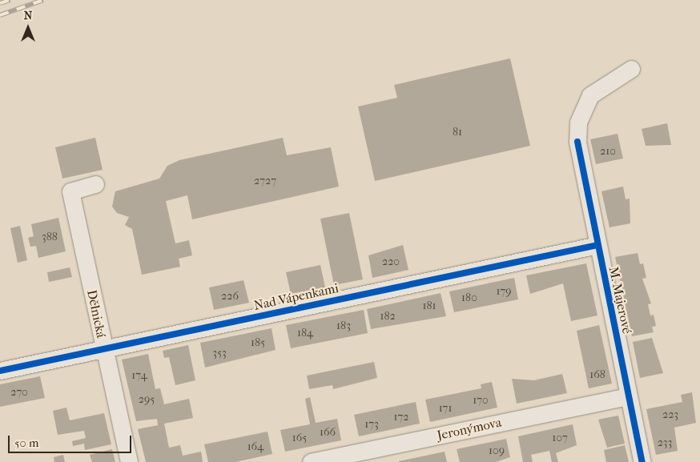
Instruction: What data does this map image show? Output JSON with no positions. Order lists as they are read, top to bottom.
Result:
{
  "streets": {
    "street": [
      "Nad Vápenkami",
      "M. Majerové",
      "Dělnická",
      "Jeronýmova"
    ]
  },
  "crossings": [
    ["Nad Vápenkami", "M. Majerové"],
    ["Nad Vápenkami", "Dělnická"],
    ["M. Majerové", "Jeronýmova"]
  ],
  "house_numbers": [
    "81",
    "210",
    "2727",
    "388",
    "220",
    "179",
    "226",
    "180",
    "181",
    "182",
    "183",
    "184",
    "185",
    "353",
    "168",
    "174",
    "270",
    "295",
    "170",
    "171",
    "223",
    "172",
    "173",
    "166",
    "165",
    "107",
    "233",
    "164",
    "109"
  ],
  "scale_bar": "50 m",
  "north": "top"
}
